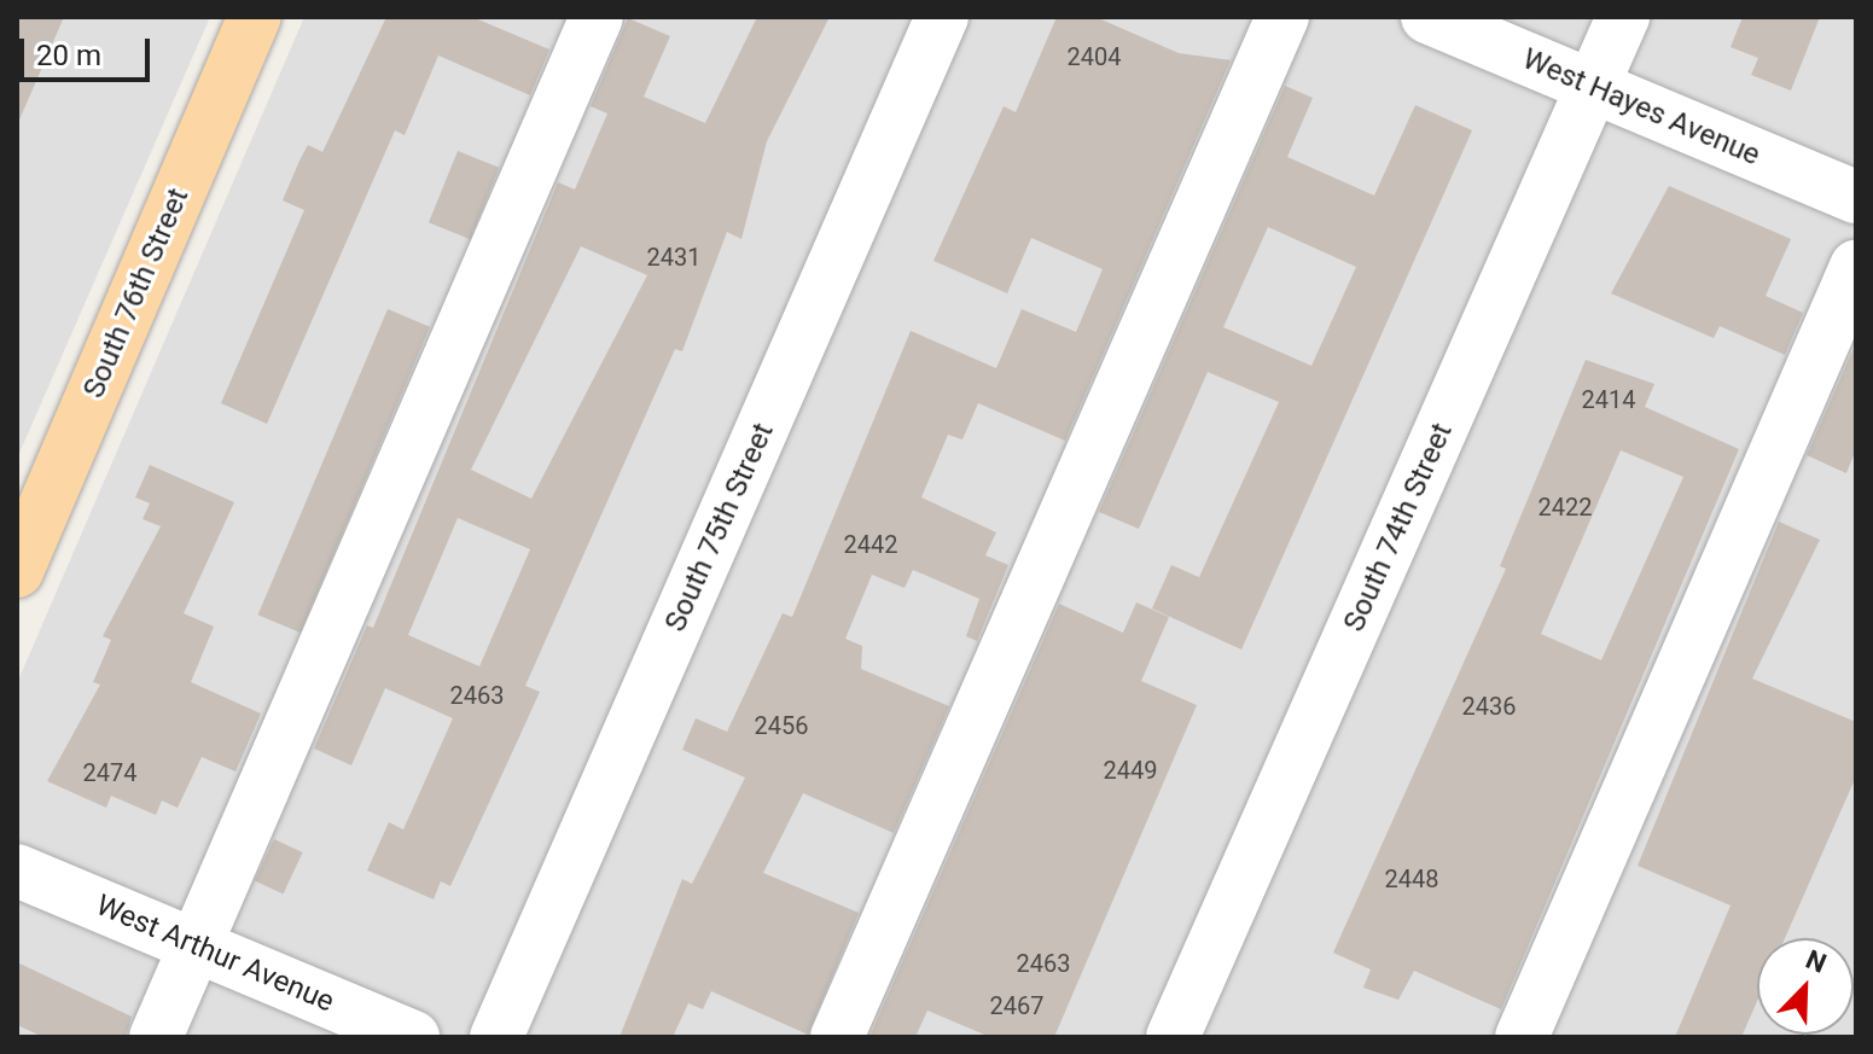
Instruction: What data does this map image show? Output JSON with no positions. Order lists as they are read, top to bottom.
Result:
{
  "streets": {
    "main road": ["South 76th Street"],
    "street": [
      "West Hayes Avenue",
      "South 75th Street",
      "South 74th Street",
      "West Arthur Avenue"
    ]
  },
  "crossings": [
    ["West Hayes Avenue", "South 74th Street"]
  ],
  "house_numbers": [
    "2404",
    "2431",
    "2414",
    "2422",
    "2442",
    "2463",
    "2436",
    "2456",
    "2449",
    "2474",
    "2448",
    "2463",
    "2467"
  ],
  "scale_bar": "20 m",
  "north": "top right"
}
